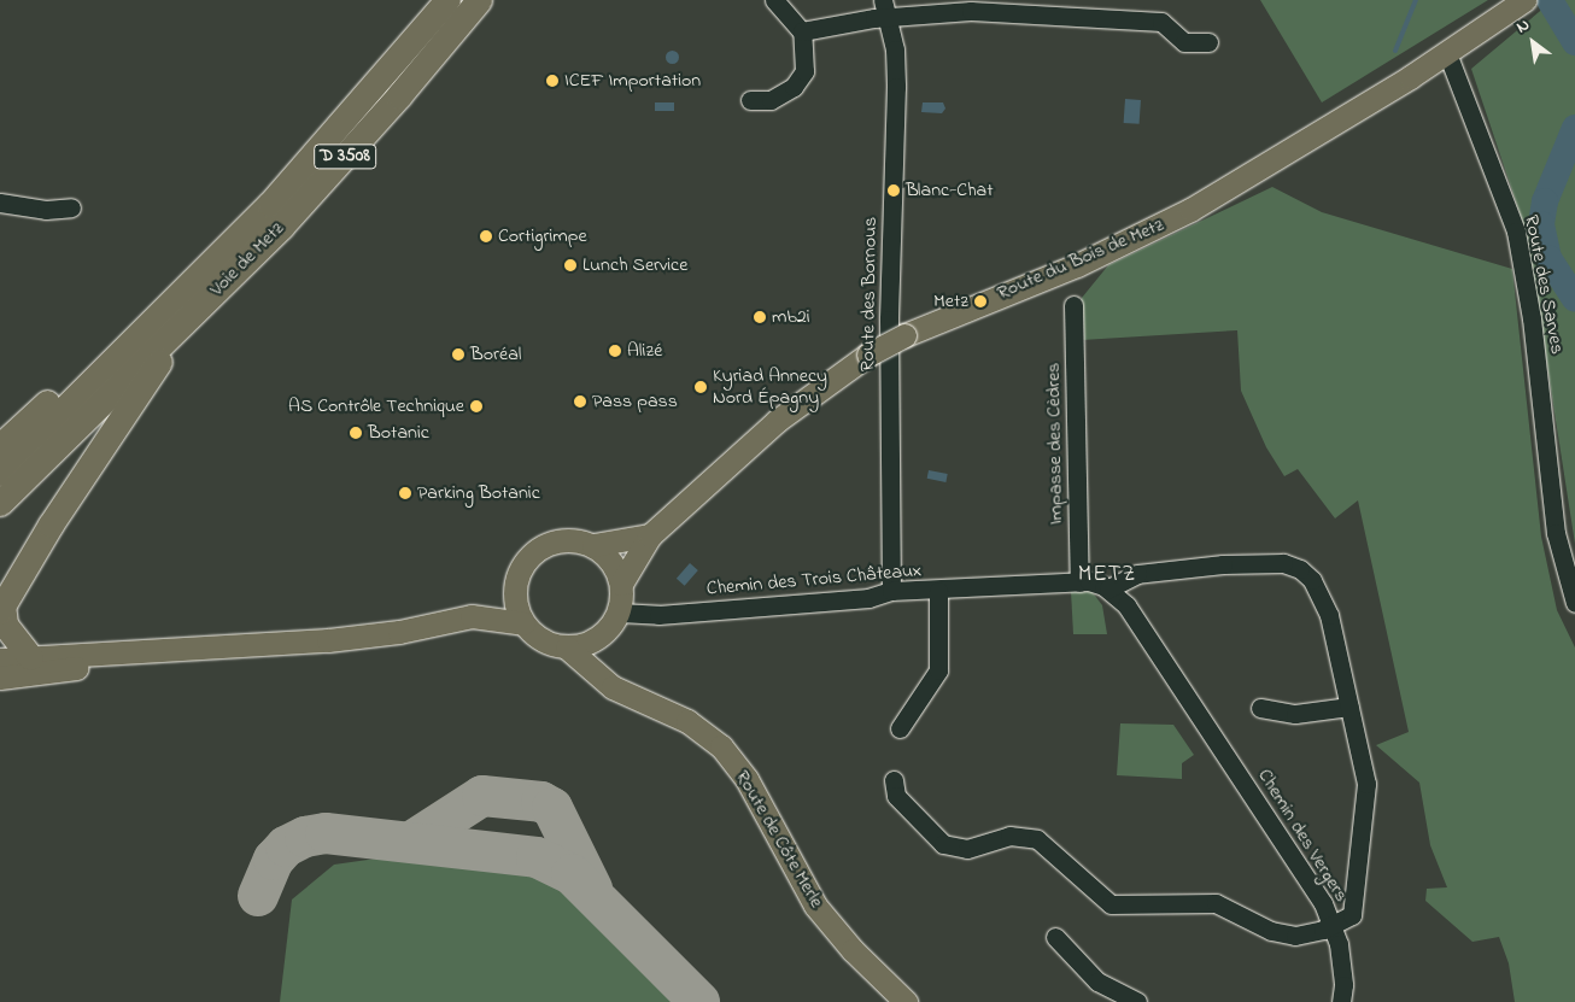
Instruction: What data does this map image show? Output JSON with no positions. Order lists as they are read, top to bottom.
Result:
{
  "streets": {
    "highway": ["D 3508", "Voie de Metz"],
    "main road": ["Route du Bois de Metz", "Route de Côte Merle"],
    "street": [
      "Route des Sarves",
      "Route des Bornous",
      "Impasse des Cèdres",
      "Chemin des Trois Châteaux",
      "Chemin des Vergers"
    ]
  },
  "crossings": [
    ["Route du Bois de Metz", "Route des Sarves"],
    ["Route du Bois de Metz", "Chemin des Trois Châteaux"],
    ["Route du Bois de Metz", "Route de Côte Merle"],
    ["Route des Bornous", "Chemin des Trois Châteaux"],
    ["Impasse des Cèdres", "Chemin des Trois Châteaux"],
    ["Chemin des Trois Châteaux", "Chemin des Vergers"],
    ["Chemin des Trois Châteaux", "Route de Côte Merle"]
  ],
  "districts": ["METZ"],
  "places": [
    "ICEF Importation",
    "Blanc-Chat",
    "Cortigrimpe",
    "Lunch Service",
    "Metz",
    "mb2i",
    "Alizé",
    "Boréal",
    "Kyriad Annecy Nord Épagny",
    "Pass pass",
    "AS Contrôle Technique",
    "Botanic",
    "Parking Botanic"
  ],
  "north": "top left"
}
